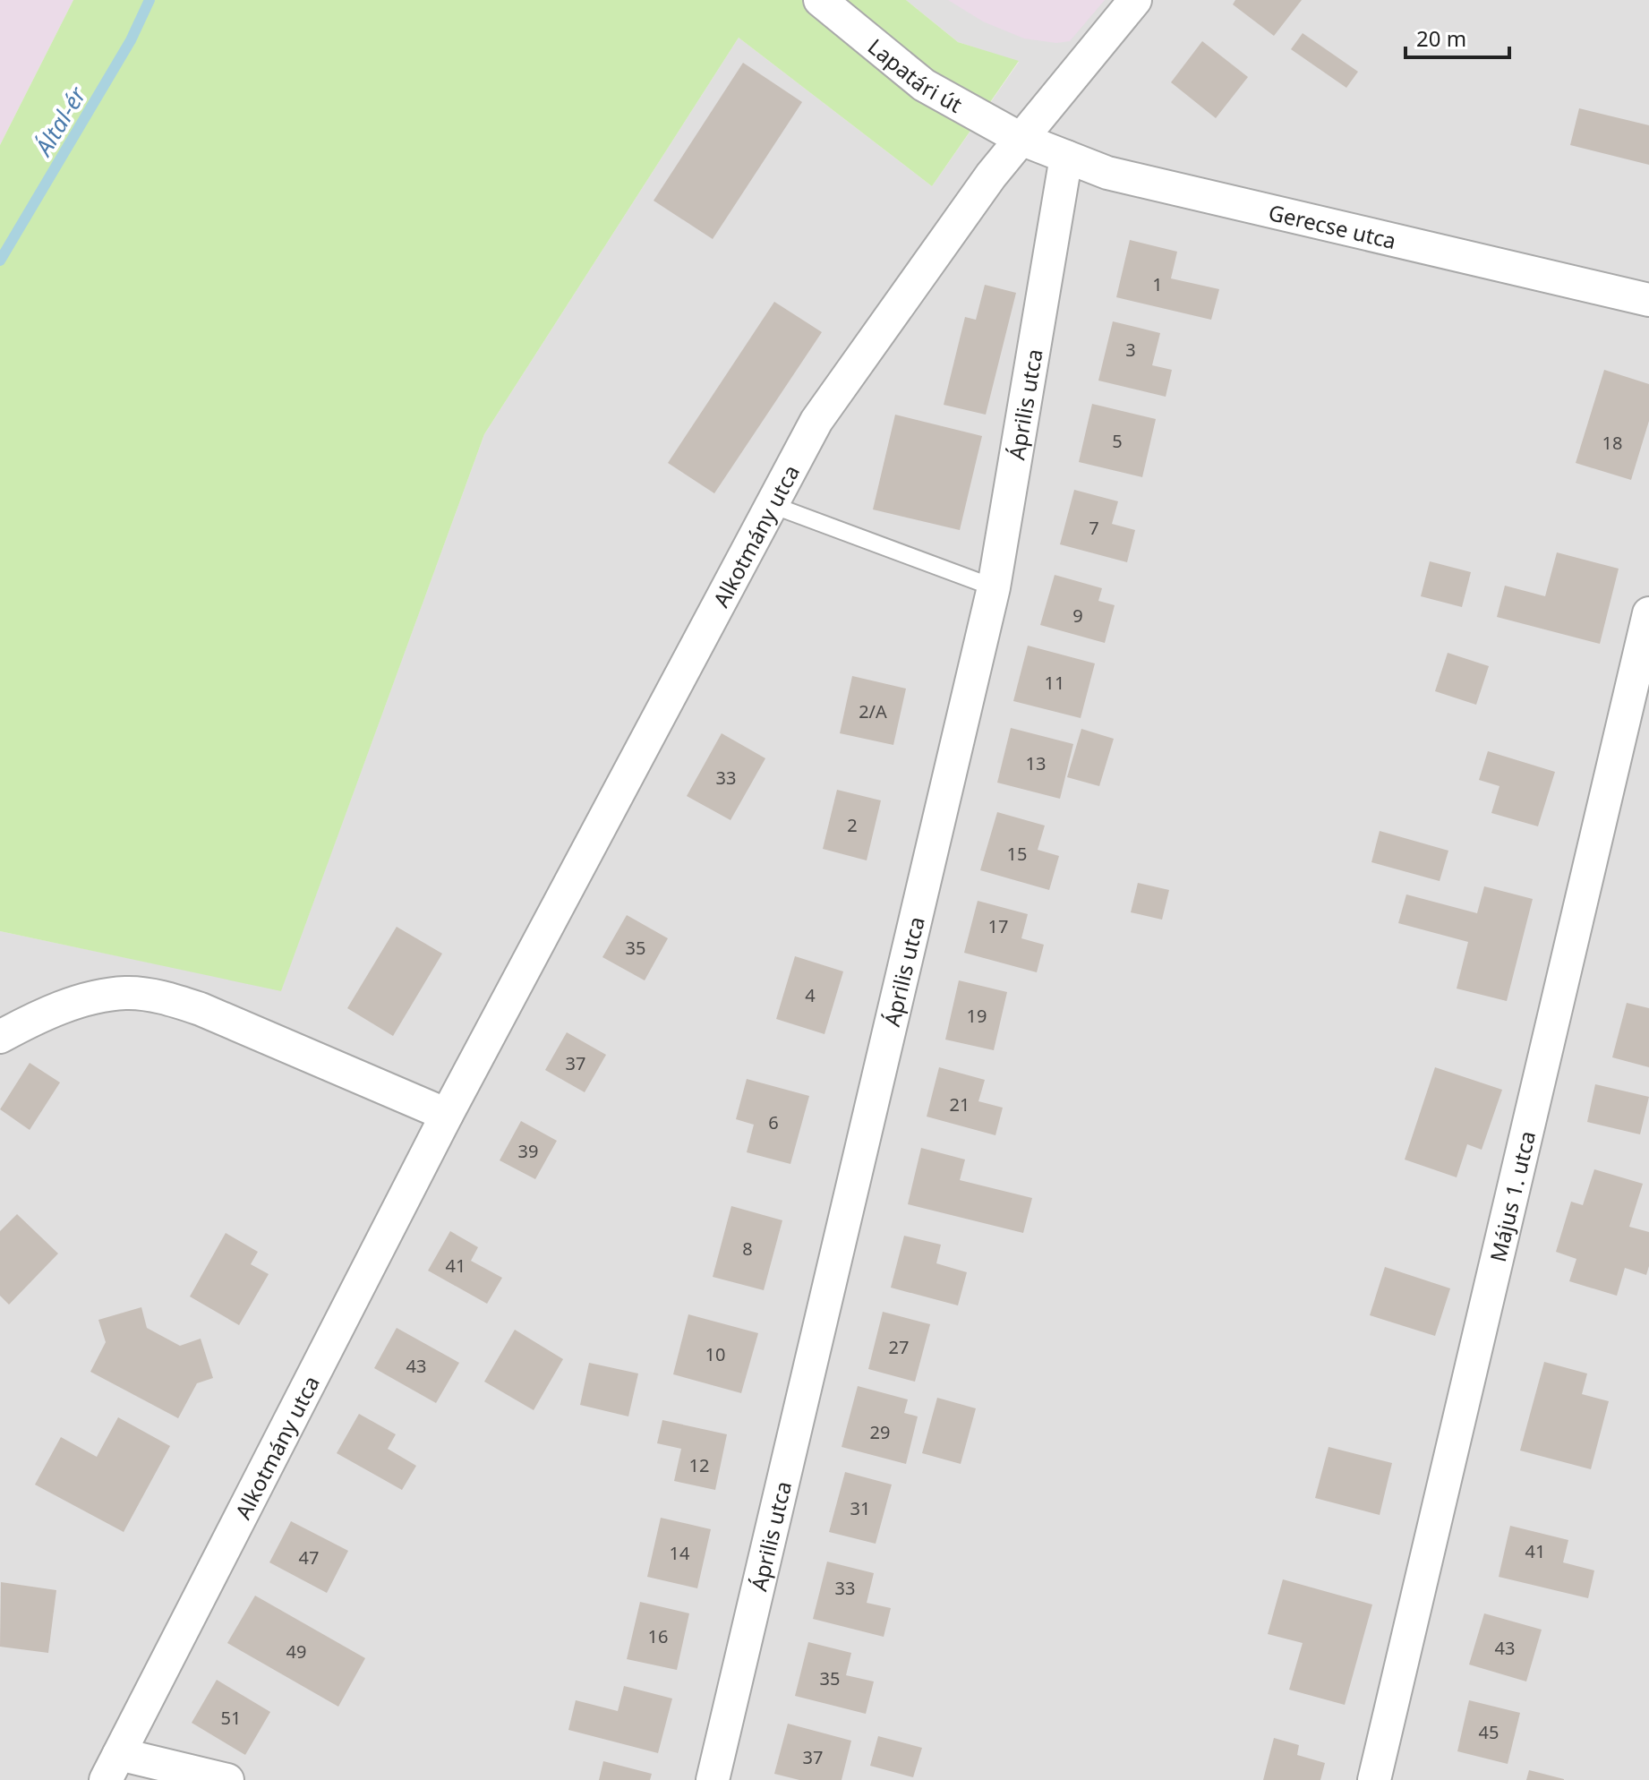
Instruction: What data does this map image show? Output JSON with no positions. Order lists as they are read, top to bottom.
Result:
{
  "streets": {
    "street": [
      "Lapatári út",
      "Gerecse utca",
      "Április utca",
      "Alkotmány utca",
      "Május 1. utca"
    ]
  },
  "crossings": [
    ["Lapatári út", "Gerecse utca"],
    ["Lapatári út", "Alkotmány utca"],
    ["Gerecse utca", "Április utca"],
    ["Gerecse utca", "Alkotmány utca"]
  ],
  "water": ["Által-ér"],
  "house_numbers": [
    "1",
    "3",
    "5",
    "18",
    "7",
    "9",
    "11",
    "2/A",
    "13",
    "33",
    "2",
    "15",
    "17",
    "35",
    "4",
    "19",
    "37",
    "21",
    "6",
    "39",
    "8",
    "41",
    "27",
    "10",
    "43",
    "29",
    "12",
    "31",
    "41",
    "14",
    "47",
    "33",
    "16",
    "43",
    "49",
    "35",
    "51",
    "45",
    "37"
  ],
  "scale_bar": "20 m"
}
